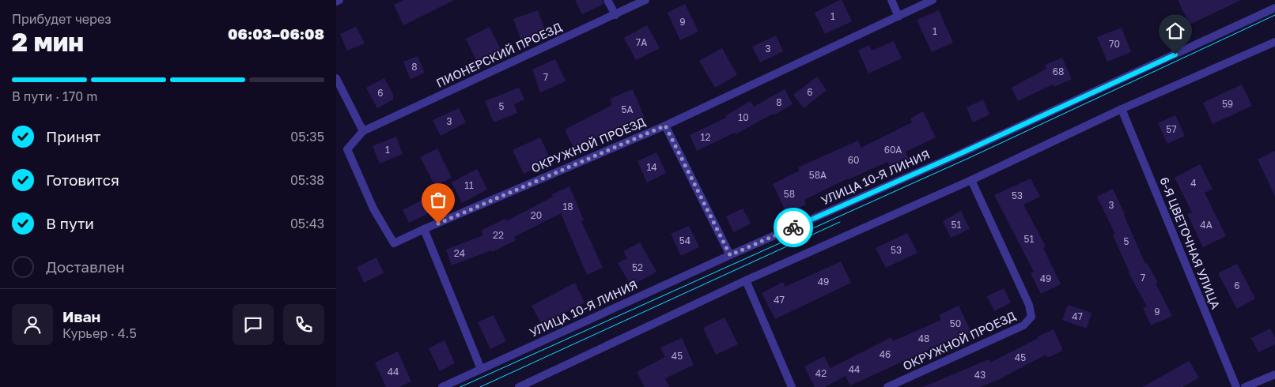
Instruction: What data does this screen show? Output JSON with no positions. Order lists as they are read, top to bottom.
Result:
{
  "streets": {
    "lane": [
      "ПИОНЕРСКИЙ ПРОЕЗД",
      "ОКРУЖНОЙ ПРОЕЗД",
      "УЛИЦА 10-Я ЛИНИЯ",
      "6-Я ЦВЕТОЧНАЯ УЛИЦА"
    ]
  },
  "crossings": [
    ["ПИОНЕРСКИЙ ПРОЕЗД", "ОКРУЖНОЙ ПРОЕЗД"]
  ],
  "house_numbers": [
    "1",
    "9",
    "1",
    "7А",
    "70",
    "3",
    "8",
    "68",
    "7",
    "6",
    "6",
    "8",
    "59",
    "5",
    "5А",
    "10",
    "3",
    "57",
    "12",
    "1",
    "60А",
    "60",
    "14",
    "58А",
    "4",
    "11",
    "58",
    "53",
    "3",
    "18",
    "20",
    "51",
    "4А",
    "22",
    "51",
    "54",
    "5",
    "53",
    "24",
    "52",
    "7",
    "49",
    "49",
    "6",
    "47",
    "9",
    "47",
    "50",
    "48",
    "46",
    "45",
    "45",
    "44",
    "44",
    "42",
    "43"
  ],
  "page": {
    "heading": ["2 мин", "Прибудет через", "06:03–06:08"],
    "panel": ["Иван", "Курьер · 4.5"],
    "bar": "В пути · 170 m",
    "list": [
      ["Принят", "05:35"],
      ["Готовится", "05:38"],
      ["В пути", "05:43"],
      "Доставлен"
    ]
  }
}
